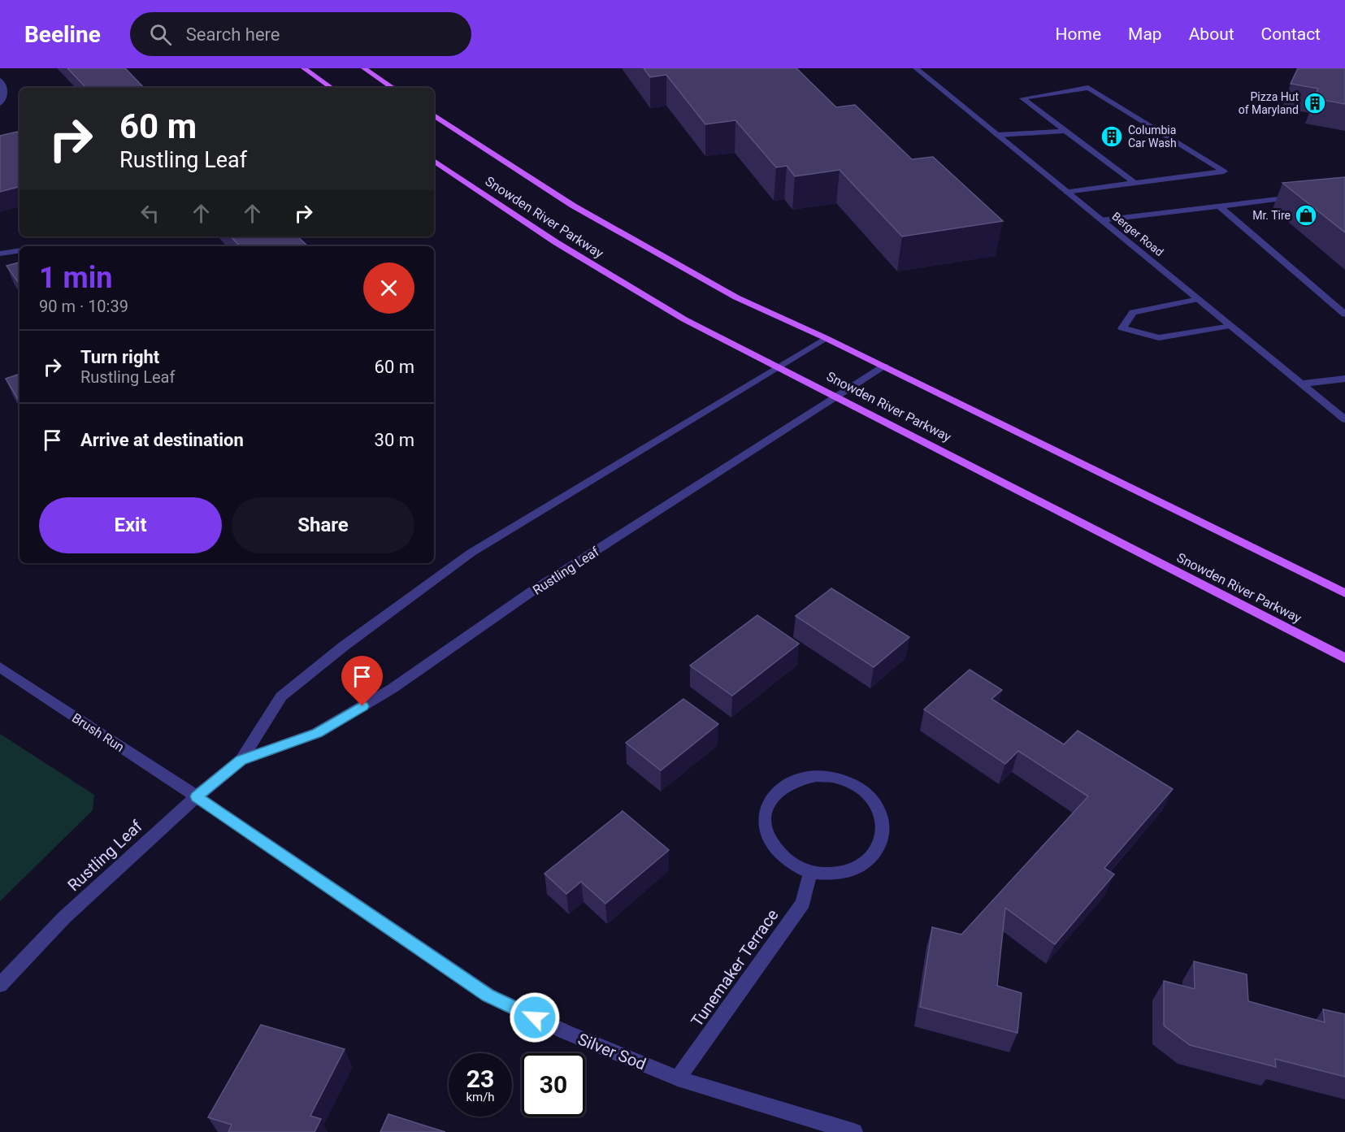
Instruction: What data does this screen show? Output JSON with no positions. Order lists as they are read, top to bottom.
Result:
{
  "streets": {
    "main road": ["Snowden River Parkway"],
    "street": [
      "Berger Road",
      "Rustling Leaf",
      "Brush Run",
      "Tunemaker Terrace",
      "Silver Sod"
    ]
  },
  "crossings": [
    ["Snowden River Parkway", "Rustling Leaf"],
    ["Rustling Leaf", "Brush Run"],
    ["Rustling Leaf", "Silver Sod"],
    ["Brush Run", "Silver Sod"],
    ["Tunemaker Terrace", "Silver Sod"]
  ],
  "places": {
    "building": ["Pizza Hut of Maryland", "Columbia Car Wash"],
    "shop": ["Mr. Tire"]
  },
  "page": {
    "header": "Beeline",
    "search": "Search here",
    "nav": [
      "Home",
      "Map",
      "About",
      "Contact"
    ],
    "turn": ["60 m", "Rustling Leaf"],
    "heading": ["1 min", "90 m · 10:39"],
    "list": [
      {
        "name": "Turn right",
        "note": "Rustling Leaf",
        "value": "60 m"
      },
      {
        "name": "Arrive at destination",
        "value": "30 m"
      }
    ],
    "buttons": ["Exit", "Share"],
    "speed": "23 km/h",
    "limit": "30"
  }
}
